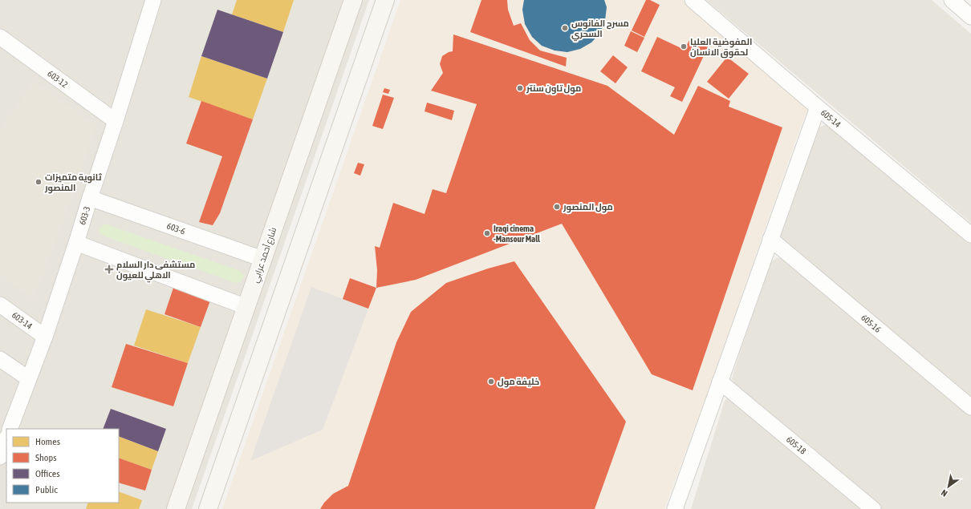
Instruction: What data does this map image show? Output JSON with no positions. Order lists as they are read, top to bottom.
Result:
{
  "streets": {
    "main road": ["شارع أحمد عرابي"],
    "street": [
      "603-12",
      "605-14",
      "603-3",
      "603-6",
      "603-14",
      "605-16",
      "605-18"
    ]
  },
  "crossings": [
    ["603-12", "603-3"],
    ["603-3", "603-6"],
    ["603-3", "603-14"],
    ["603-6", "شارع أحمد عرابي"]
  ],
  "places": {
    "other": [
      "مسرح الفانوس السحري",
      "المفوضية العليا لحقوق الانسان",
      "مول تاون سنتر",
      "ثانوية متميزات المنصور",
      "مول المنصور",
      "Iraqi cinema -Mansour Mall",
      "خليفة مول"
    ],
    "health": ["مستشفى دار السلام الاهلي للعيون"]
  },
  "legend": [
    "Homes",
    "Shops",
    "Offices",
    "Public"
  ],
  "north": "bottom left"
}
